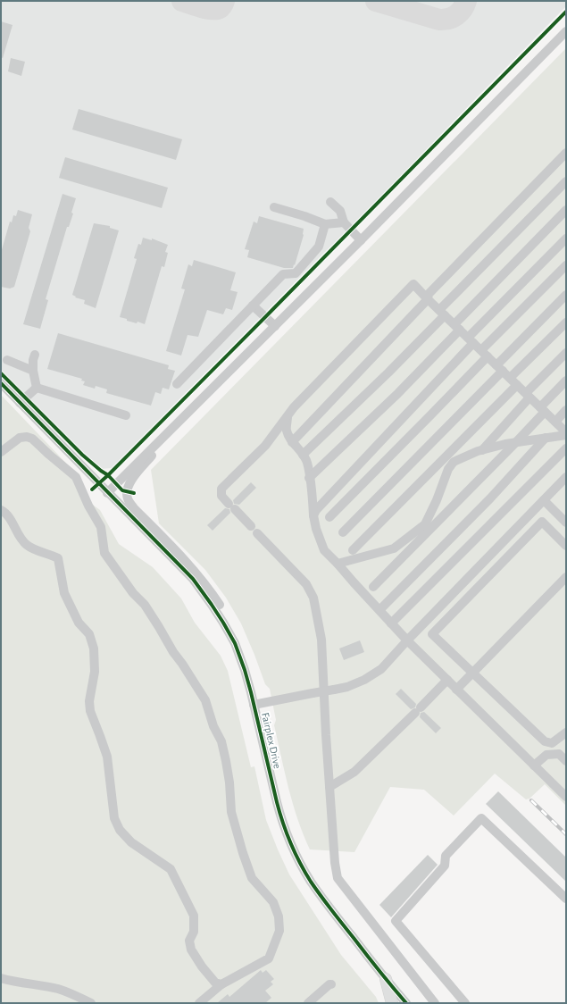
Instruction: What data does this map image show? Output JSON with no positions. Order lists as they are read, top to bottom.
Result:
{
  "streets": {
    "street": ["Fairplex Drive"]
  }
}
